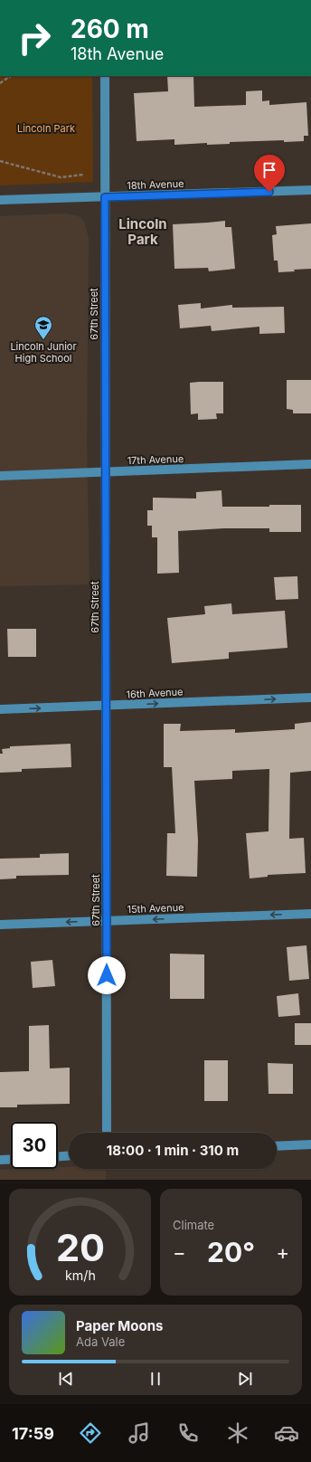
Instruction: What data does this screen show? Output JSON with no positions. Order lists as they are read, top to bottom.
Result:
{
  "streets": {
    "street": [
      "18th Avenue",
      "67th Street",
      "17th Avenue",
      "16th Avenue",
      "15th Avenue"
    ]
  },
  "crossings": [
    ["18th Avenue", "67th Street"],
    ["67th Street", "17th Avenue"],
    ["67th Street", "16th Avenue"],
    ["67th Street", "15th Avenue"]
  ],
  "one_way": ["16th Avenue", "15th Avenue"],
  "districts": ["Lincoln Park"],
  "parks": ["Lincoln Park"],
  "places": {
    "school or university": ["Lincoln Junior High School"]
  },
  "page": {
    "turn": ["260 m", "18th Avenue"],
    "limit": "30",
    "trip": "18:00 · 1 min · 310 m",
    "tile": "Climate",
    "heat": ["−", "20°", "+"],
    "song": ["Paper Moons", "Ada Vale"],
    "tabs": "17:59",
    "gauge": ["20", "km/h"]
  }
}
